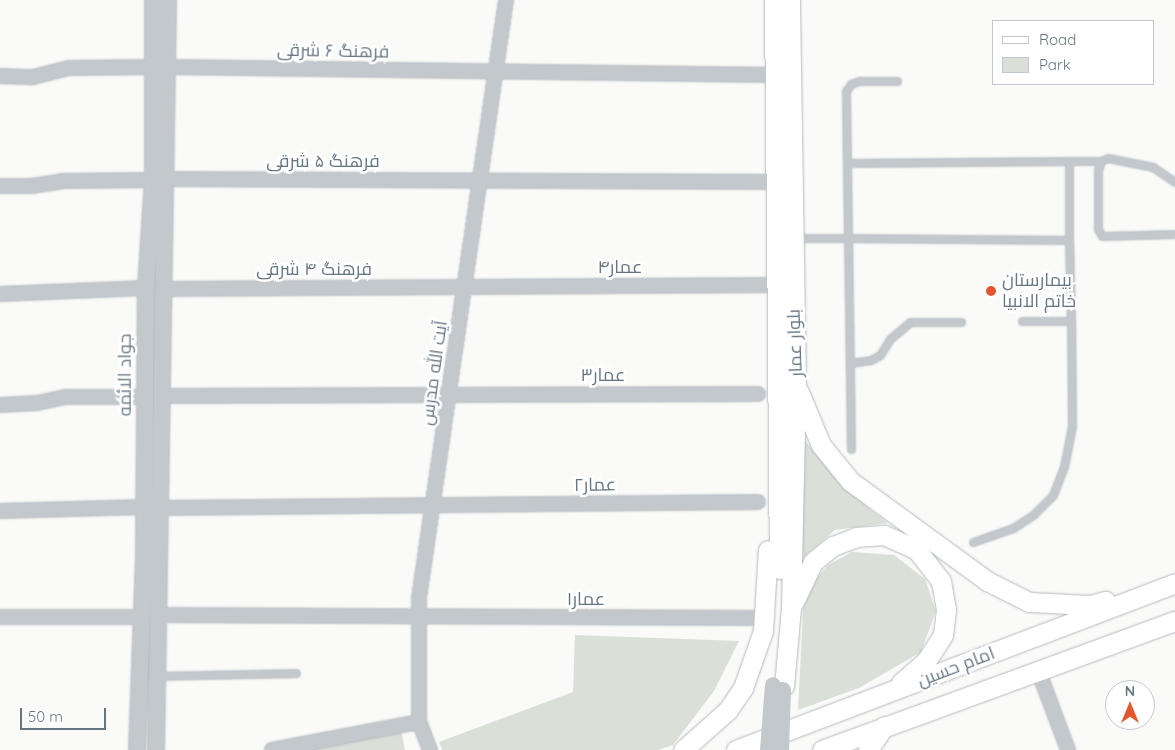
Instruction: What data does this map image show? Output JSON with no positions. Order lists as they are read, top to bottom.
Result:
{
  "streets": {
    "main road": ["بلوار عمار", "امام حسین"],
    "street": [
      "فرهنگ ۶ شرقی",
      "فرهنگ ۵ شرقی",
      "عمار۴",
      "فرهنگ ۴ شرقی",
      "آیت الله مدرس",
      "جواد الائمه",
      "عمار۳",
      "عمار۲",
      "عمار۱"
    ]
  },
  "crossings": [
    ["فرهنگ ۶ شرقی", "بلوار عمار"],
    ["فرهنگ ۶ شرقی", "آیت الله مدرس"],
    ["فرهنگ ۶ شرقی", "جواد الائمه"],
    ["فرهنگ ۵ شرقی", "بلوار عمار"],
    ["فرهنگ ۵ شرقی", "آیت الله مدرس"],
    ["فرهنگ ۵ شرقی", "جواد الائمه"],
    ["عمار۴", "فرهنگ ۴ شرقی"],
    ["عمار۴", "بلوار عمار"],
    ["عمار۴", "آیت الله مدرس"],
    ["فرهنگ ۴ شرقی", "آیت الله مدرس"],
    ["فرهنگ ۴ شرقی", "جواد الائمه"],
    ["آیت الله مدرس", "عمار۳"],
    ["آیت الله مدرس", "عمار۲"],
    ["آیت الله مدرس", "عمار۱"],
    ["جواد الائمه", "عمار۳"],
    ["جواد الائمه", "عمار۲"],
    ["جواد الائمه", "عمار۱"]
  ],
  "places": ["بیمارستان خاتم الانبیا"],
  "legend": ["Road", "Park"],
  "scale_bar": "50 m",
  "north": "top"
}
